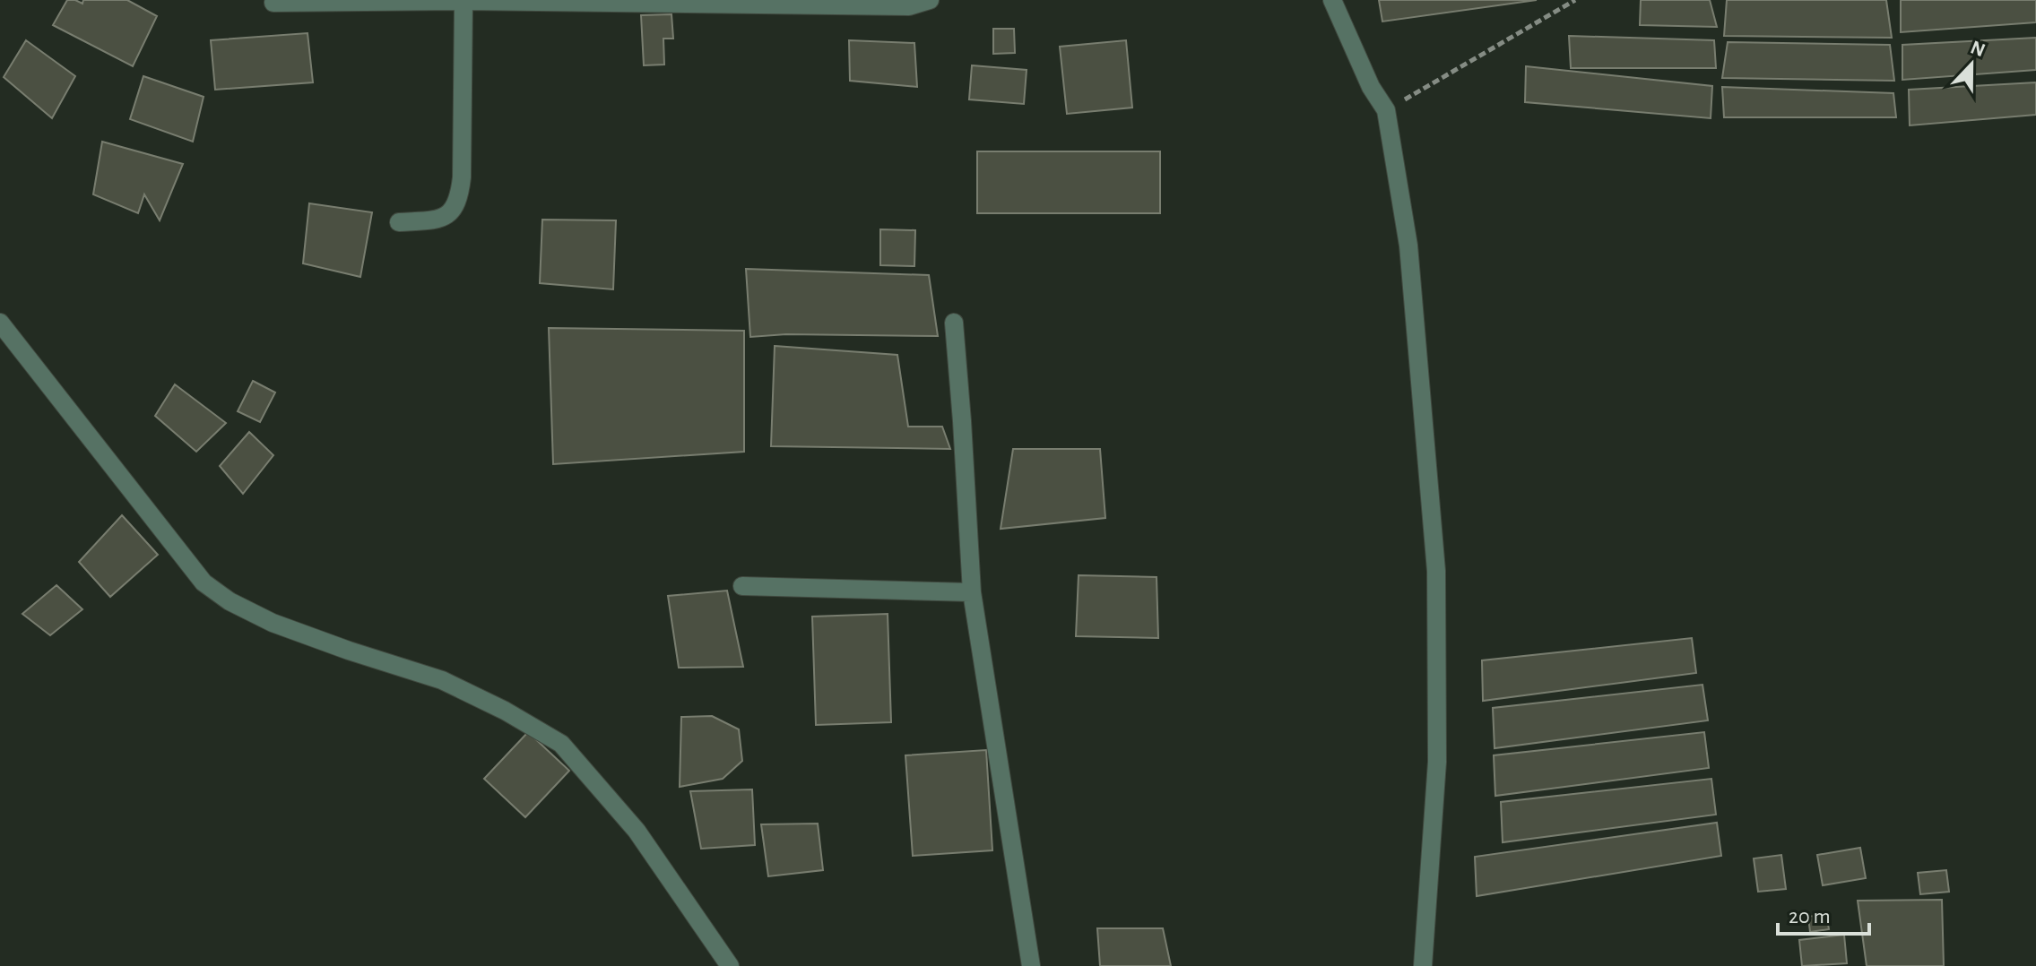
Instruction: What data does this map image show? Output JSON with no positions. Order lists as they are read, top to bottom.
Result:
{
  "scale_bar": "20 m",
  "north": "top"
}
